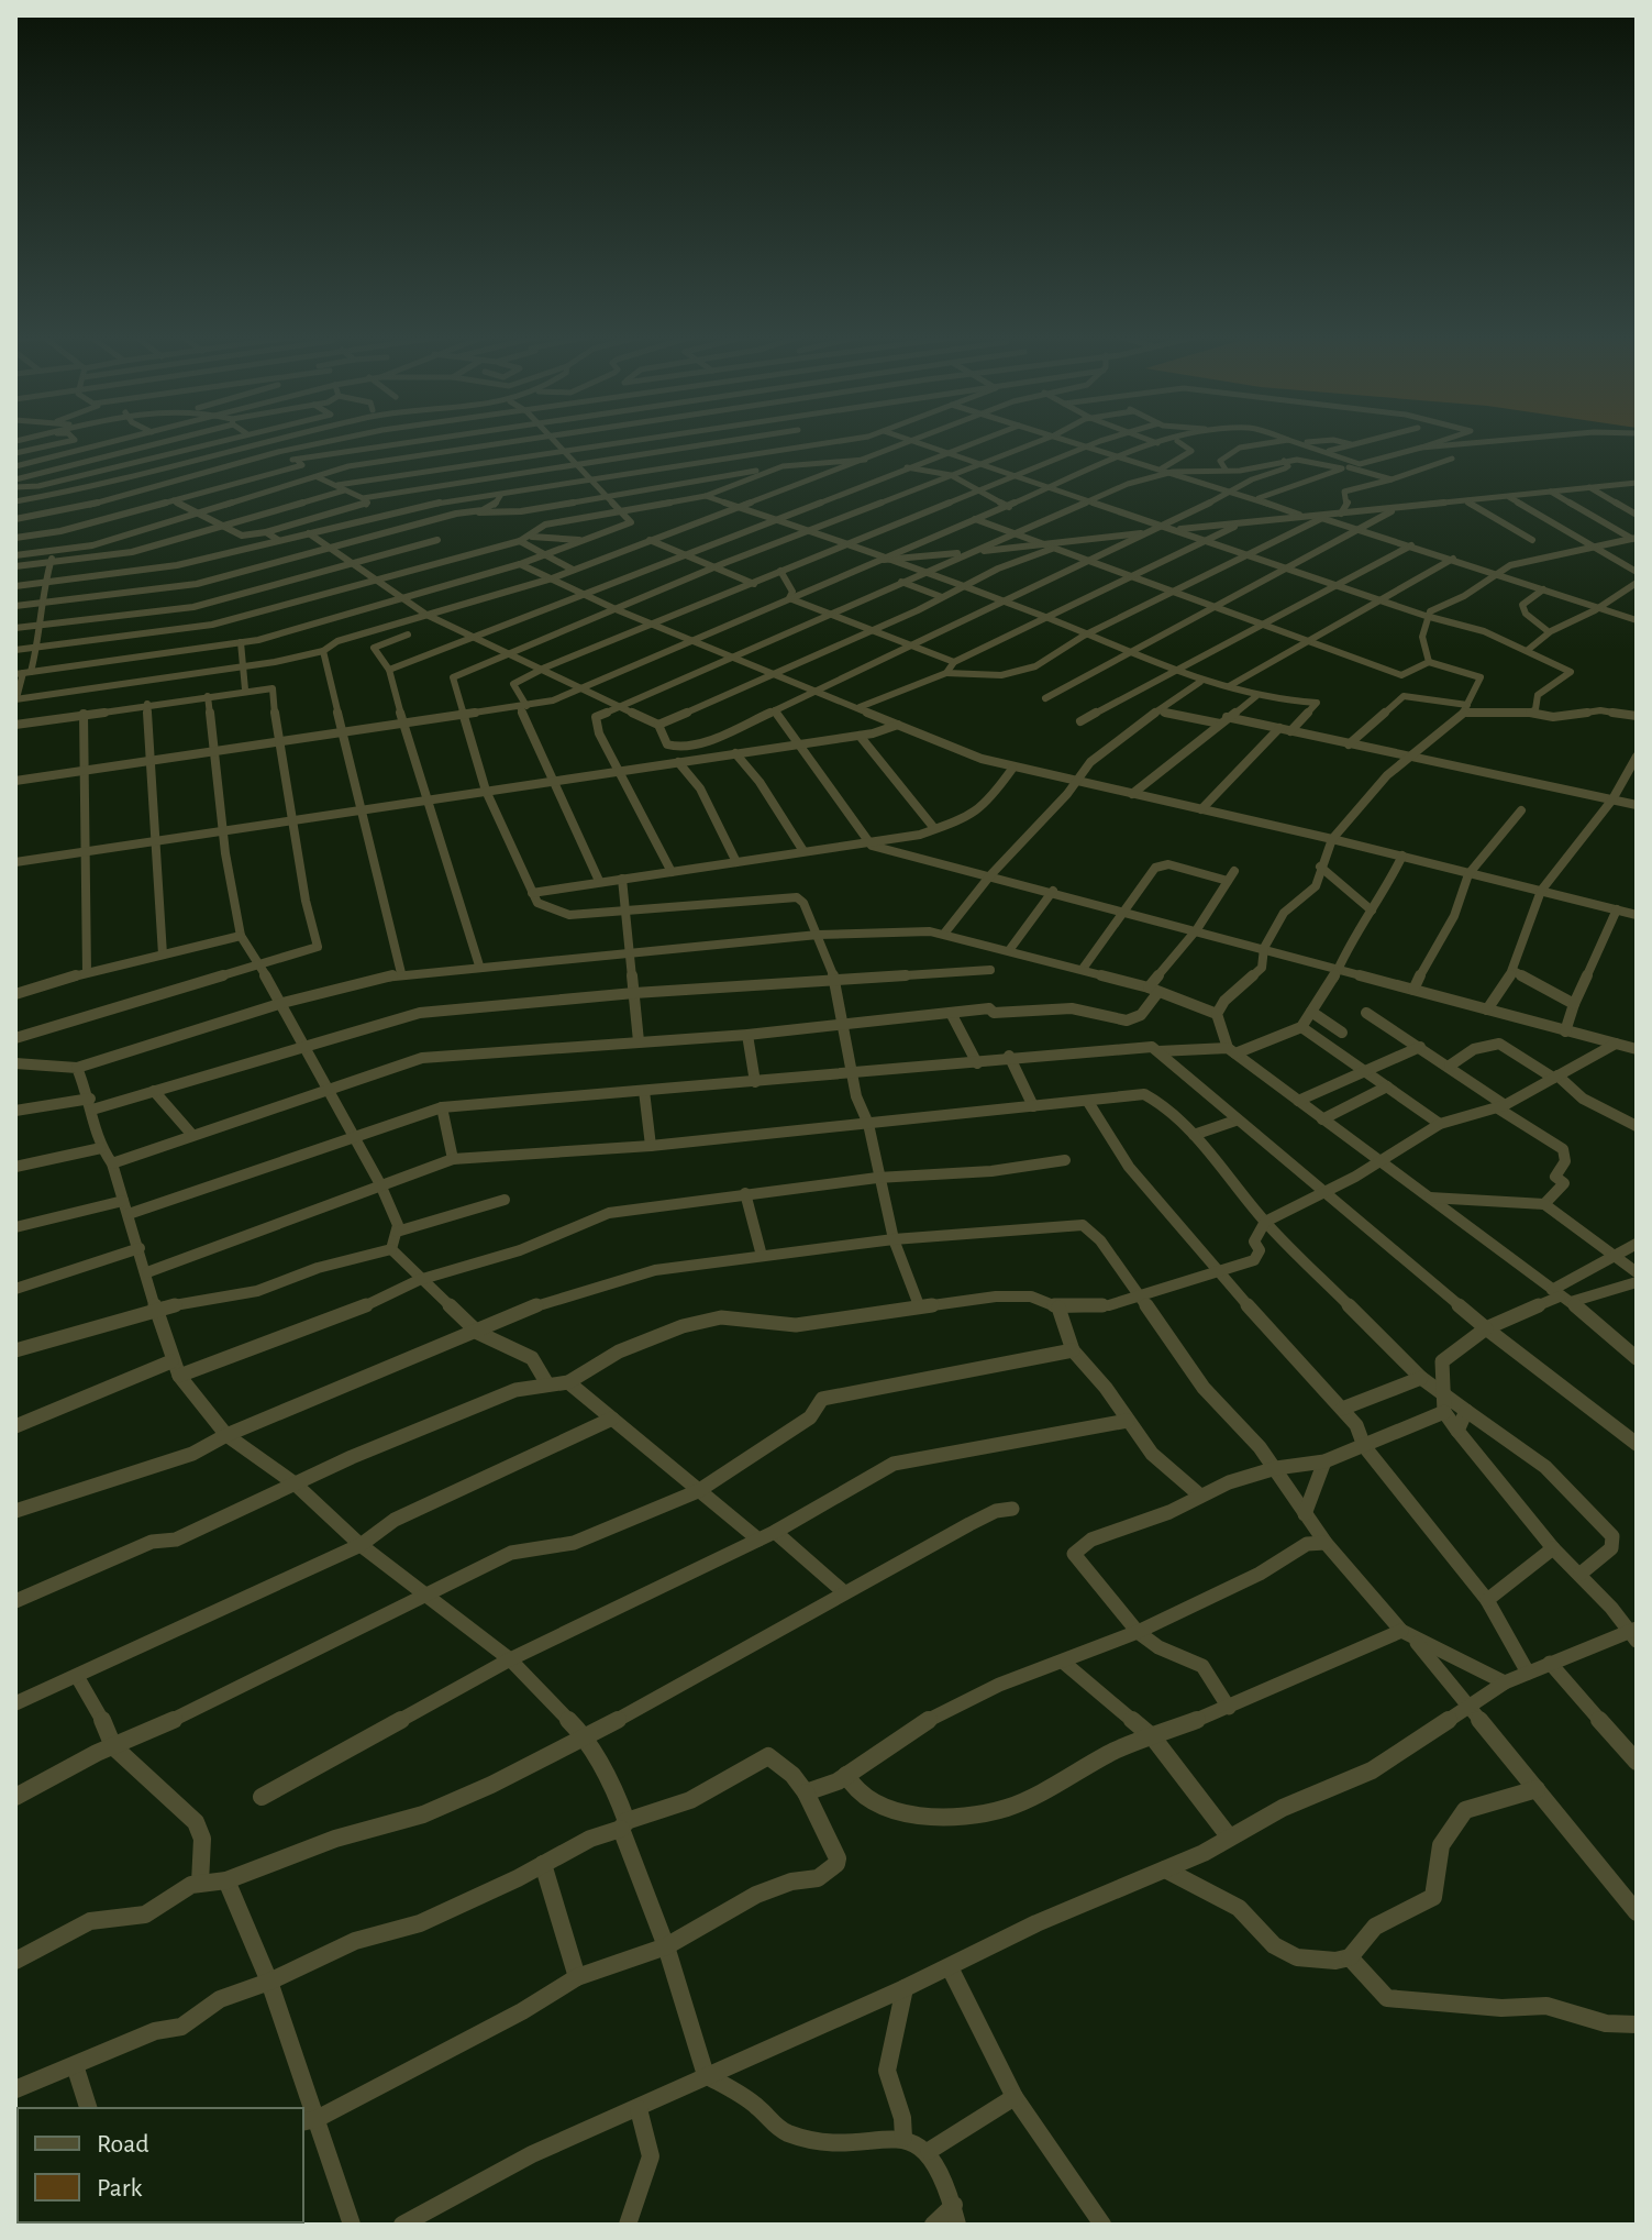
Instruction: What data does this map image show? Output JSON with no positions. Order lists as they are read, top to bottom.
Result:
{
  "legend": ["Road", "Park"]
}
